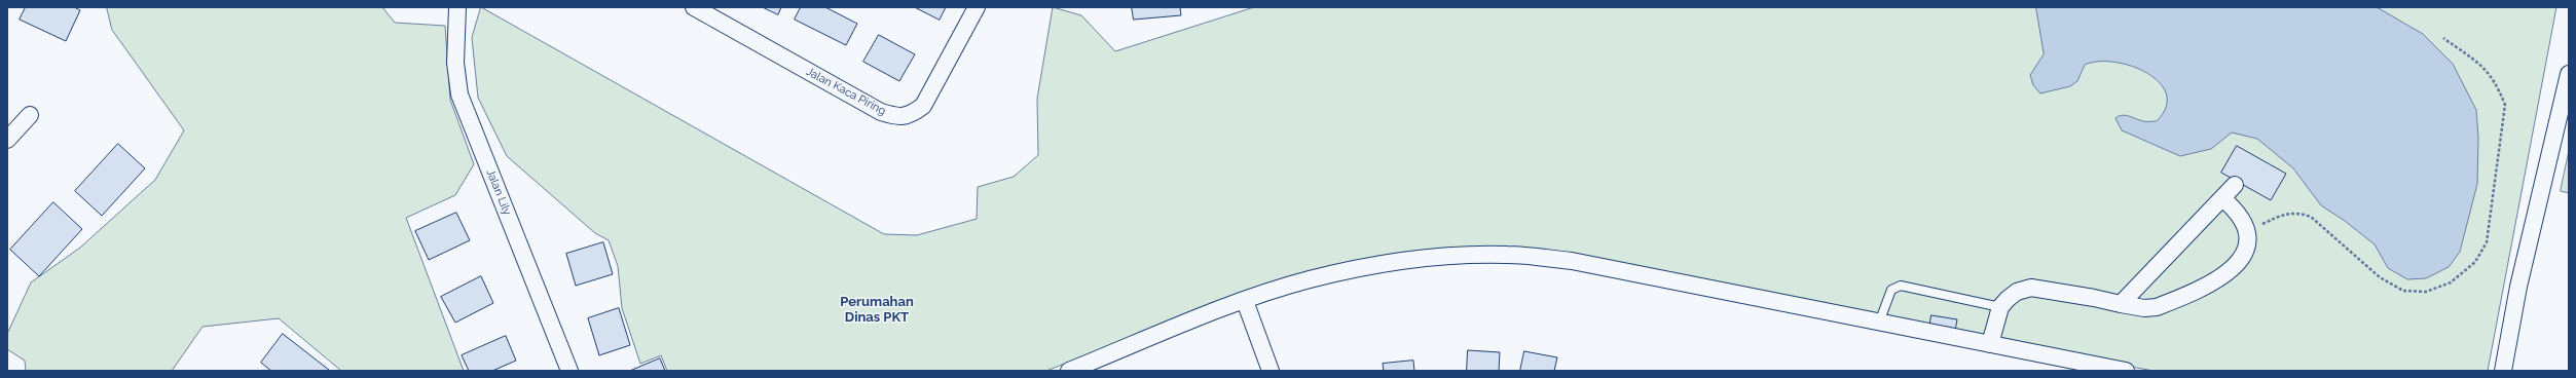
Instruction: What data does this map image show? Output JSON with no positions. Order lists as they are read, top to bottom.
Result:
{
  "streets": {
    "street": ["Jalan Kaca Piring", "Jalan Lily"]
  },
  "districts": ["Perumahan Dinas PKT"]
}
